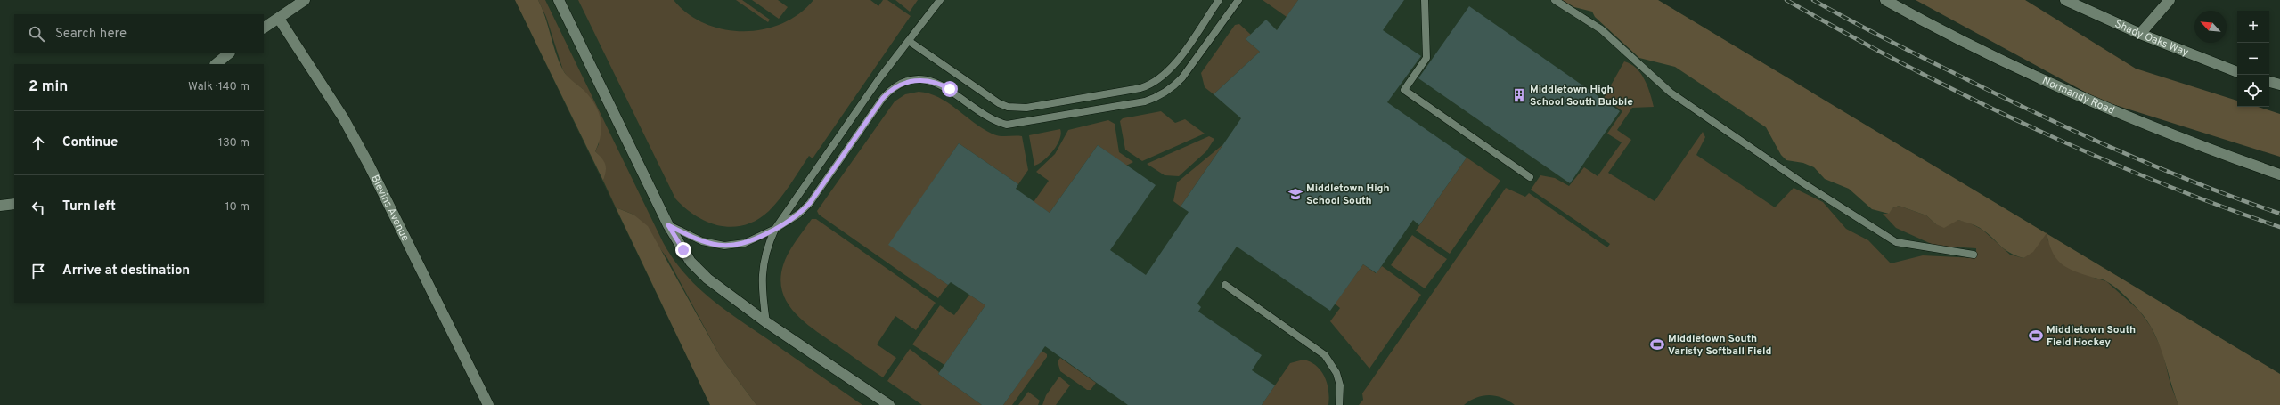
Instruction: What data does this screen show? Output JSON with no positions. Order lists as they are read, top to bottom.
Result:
{
  "streets": {
    "street": ["Shady Oaks Way", "Normandy Road", "Blevins Avenue"]
  },
  "places": {
    "building": ["Middletown High School South Bubble"],
    "school or university": ["Middletown High School South"],
    "sports": ["Middletown South Field Hockey", "Middletown South Varisty Softball Field"]
  },
  "north": "top left",
  "page": {
    "map_buttons": ["+", "−"],
    "search": "Search here",
    "heading": ["2 min", "Walk · 140 m"],
    "list": [
      ["Continue", "130 m"],
      ["Turn left", "10 m"],
      "Arrive at destination"
    ]
  }
}
